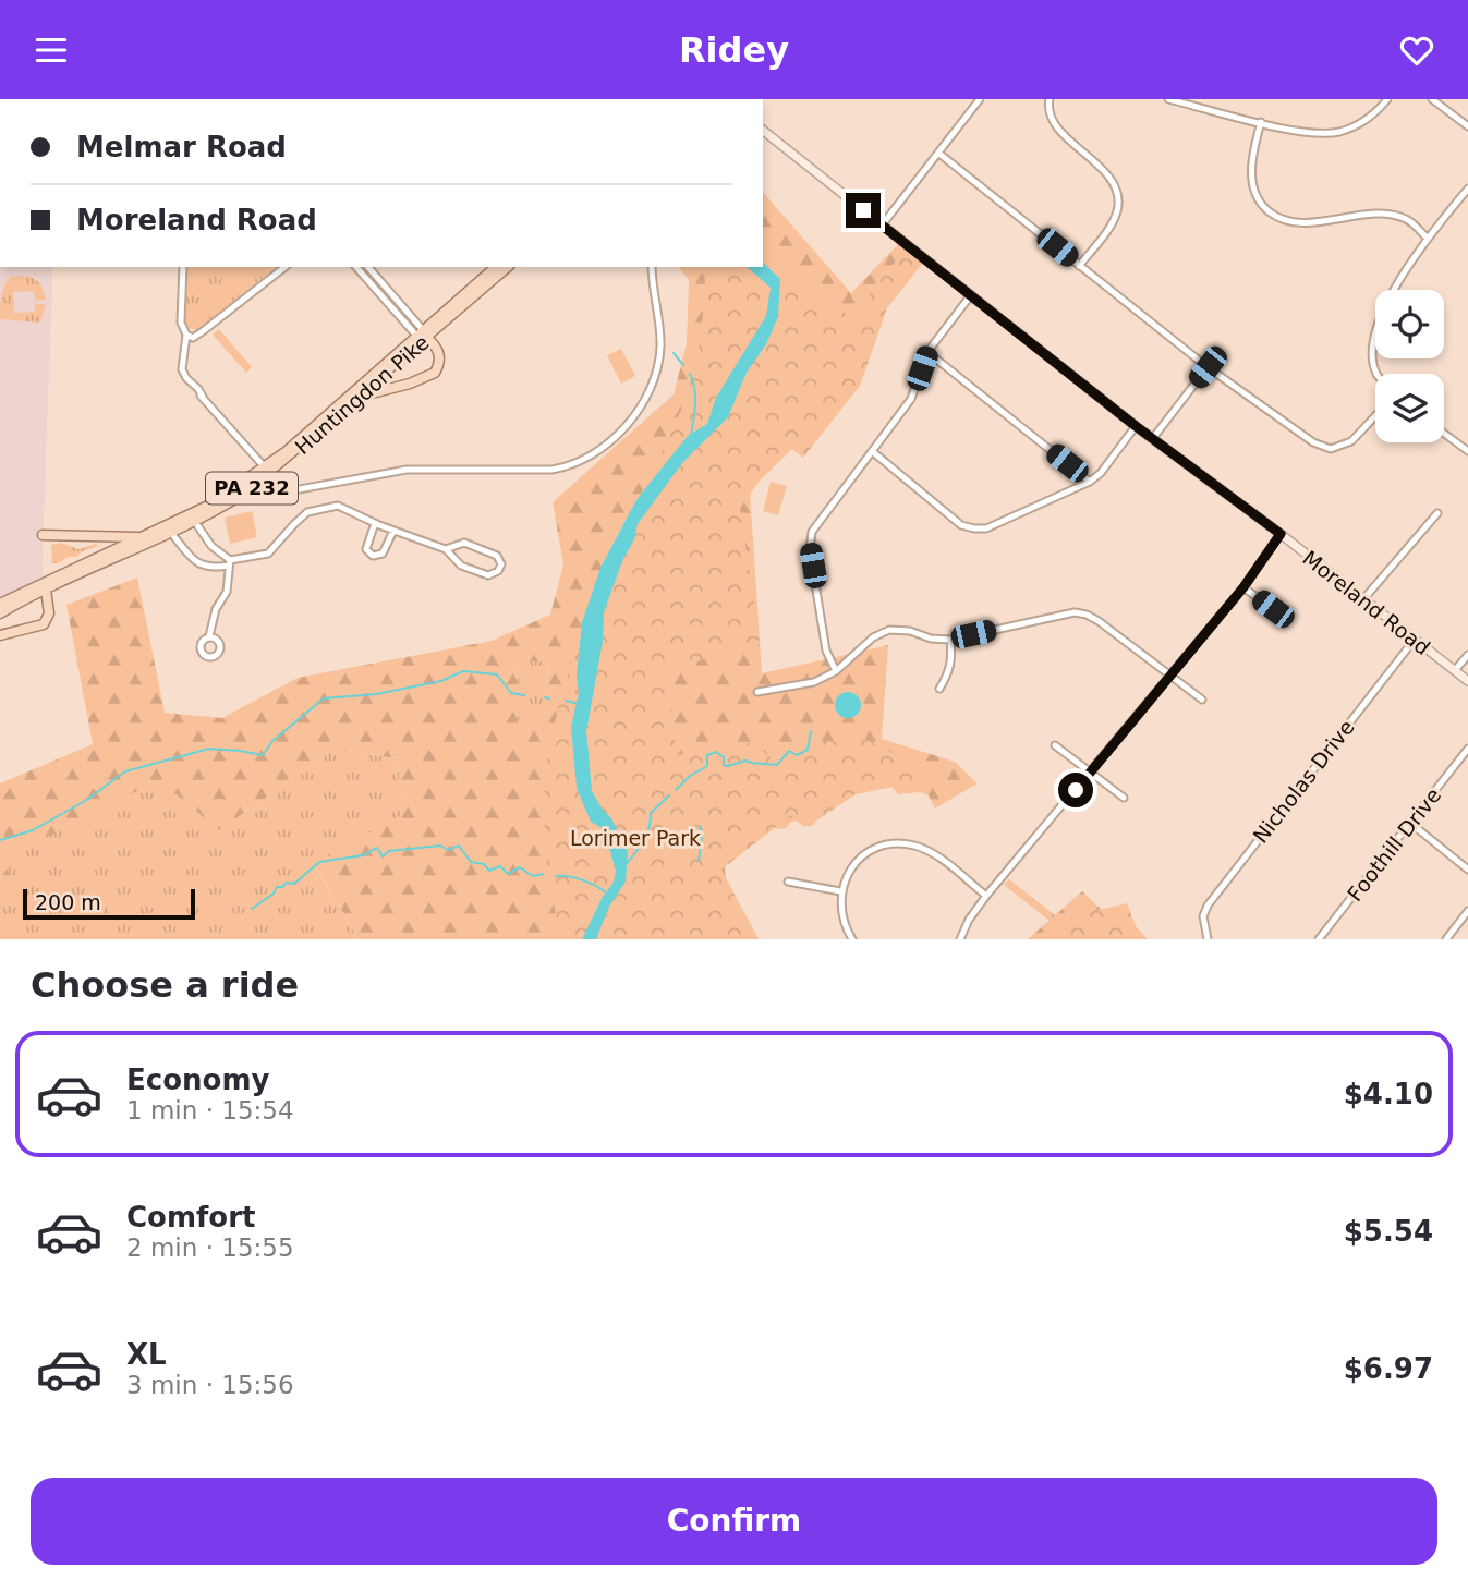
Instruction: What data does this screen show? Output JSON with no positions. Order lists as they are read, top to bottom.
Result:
{
  "streets": {
    "main road": ["Huntingdon Pike", "PA 232"],
    "street": ["Moreland Road", "Nicholas Drive", "Foothill Drive"]
  },
  "crossings": [
    ["Moreland Road", "Nicholas Drive"]
  ],
  "parks": ["Lorimer Park"],
  "scale_bar": "200 m",
  "page": {
    "header": "Ridey",
    "banner": ["Melmar Road", "Moreland Road"],
    "scale": "200 m",
    "heading": "Choose a ride",
    "list": [
      {
        "name": "Economy",
        "note": "1 min · 15:54",
        "value": "$4.10"
      },
      {
        "name": "Comfort",
        "note": "2 min · 15:55",
        "value": "$5.54"
      },
      {
        "name": "XL",
        "note": "3 min · 15:56",
        "value": "$6.97"
      }
    ],
    "buttons": "Confirm"
  }
}
